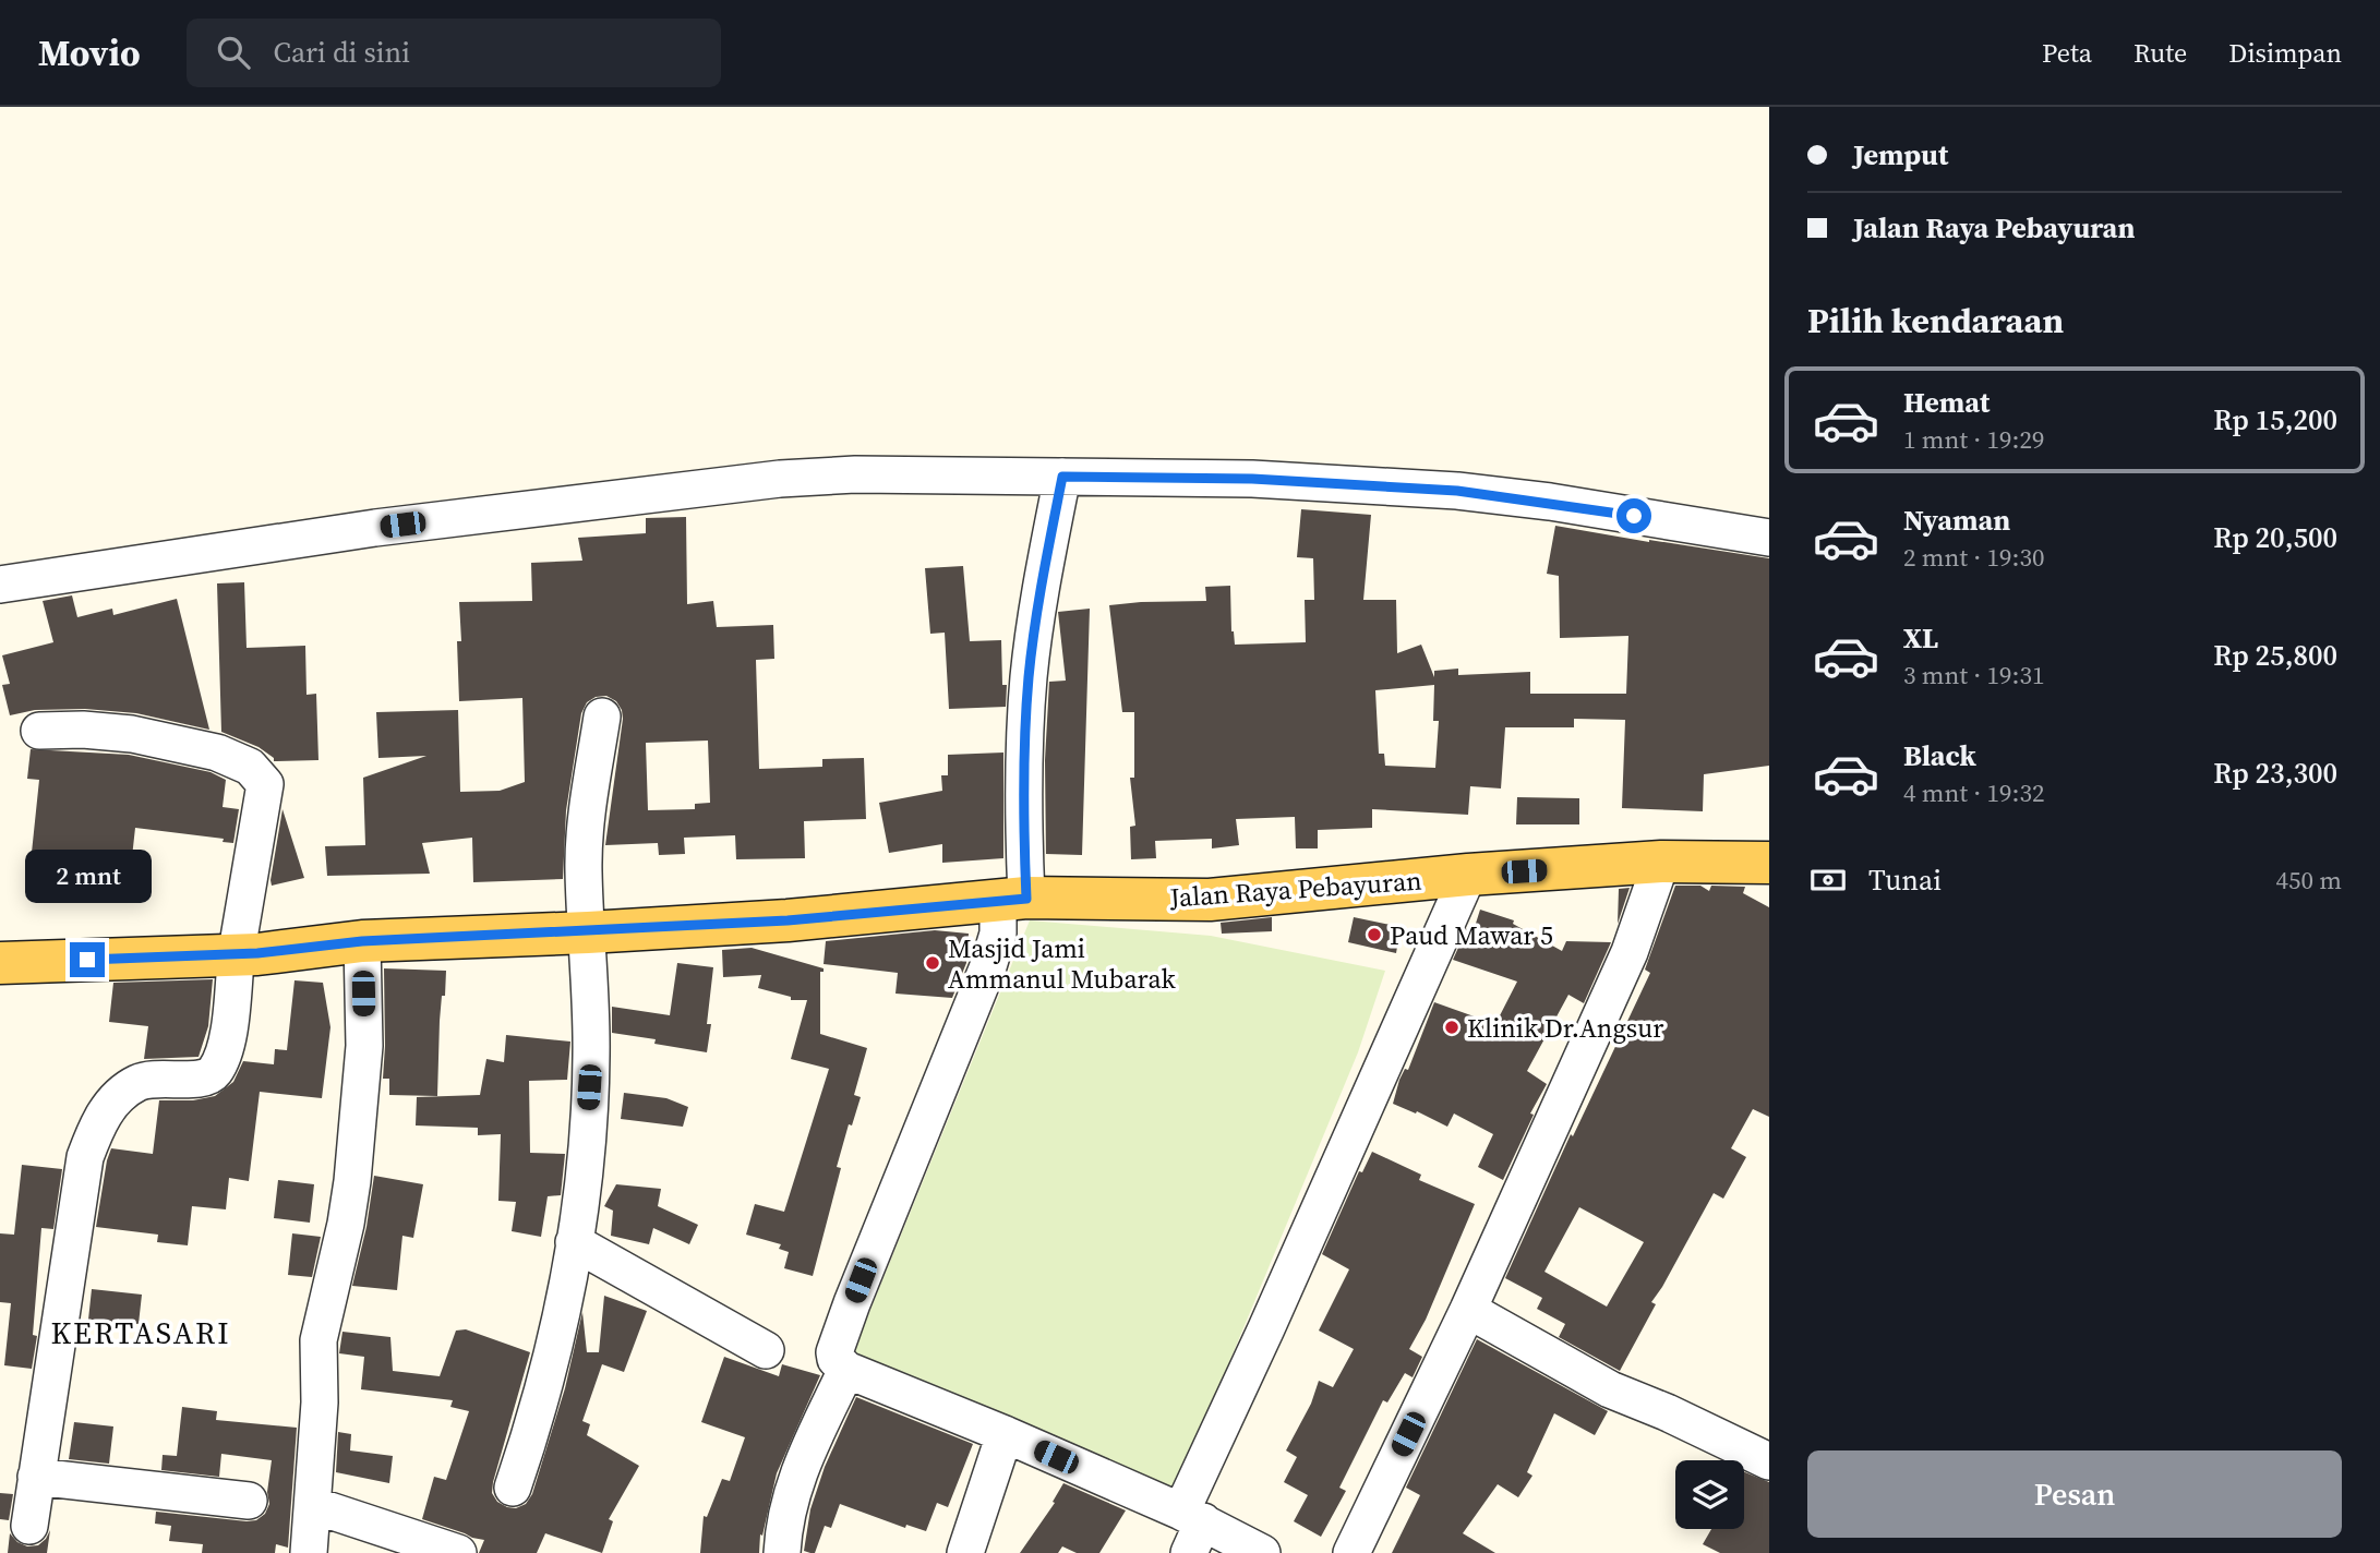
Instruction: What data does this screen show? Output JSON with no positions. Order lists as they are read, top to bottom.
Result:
{
  "streets": {
    "main road": ["Jalan Raya Pebayuran"]
  },
  "districts": ["KERTASARI"],
  "places": ["Paud Mawar 5", "Masjid Jami Ammanul Mubarak", "Klinik Dr.Angsur"],
  "page": {
    "header": "Movio",
    "search": "Cari di sini",
    "nav": ["Peta", "Rute", "Disimpan"],
    "banner": ["Jemput", "Jalan Raya Pebayuran"],
    "heading": "Pilih kendaraan",
    "list": [
      {
        "name": "Hemat",
        "note": "1 mnt · 19:29",
        "value": "Rp 15,200"
      },
      {
        "name": "Nyaman",
        "note": "2 mnt · 19:30",
        "value": "Rp 20,500"
      },
      {
        "name": "XL",
        "note": "3 mnt · 19:31",
        "value": "Rp 25,800"
      },
      {
        "name": "Black",
        "note": "4 mnt · 19:32",
        "value": "Rp 23,300"
      }
    ],
    "pay": ["Tunai", "450 m"],
    "bubble": "2 mnt",
    "buttons": "Pesan"
  }
}
